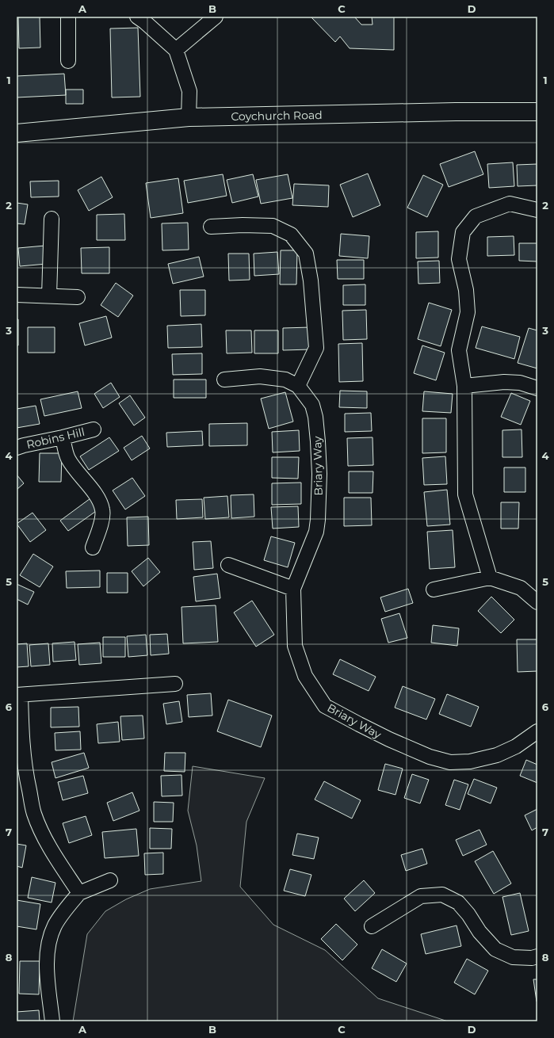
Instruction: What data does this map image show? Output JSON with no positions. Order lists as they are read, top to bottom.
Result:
{
  "streets": {
    "main road": ["Coychurch Road"],
    "street": ["Robins Hill", "Briary Way"]
  },
  "grid": {
    "columns": [
      "A",
      "B",
      "C",
      "D"
    ],
    "rows": [
      "1",
      "2",
      "3",
      "4",
      "5",
      "6",
      "7",
      "8"
    ]
  }
}
